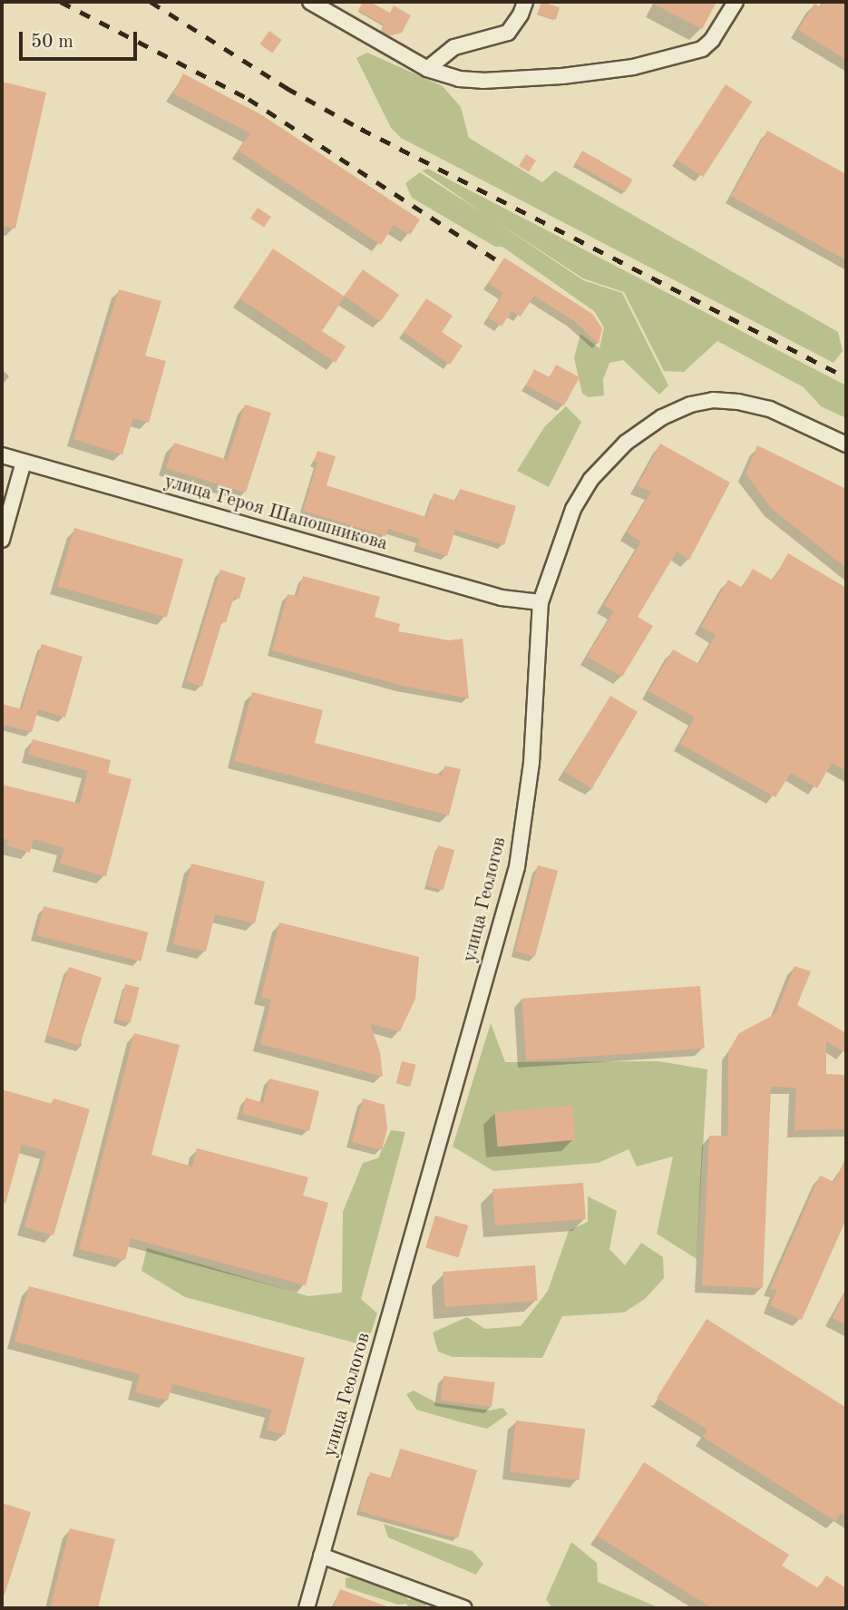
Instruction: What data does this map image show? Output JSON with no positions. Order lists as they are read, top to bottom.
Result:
{
  "streets": {
    "street": ["улица Героя Шапошникова", "улица Геологов"]
  },
  "crossings": [
    ["улица Героя Шапошникова", "улица Геологов"]
  ],
  "scale_bar": "50 m"
}
